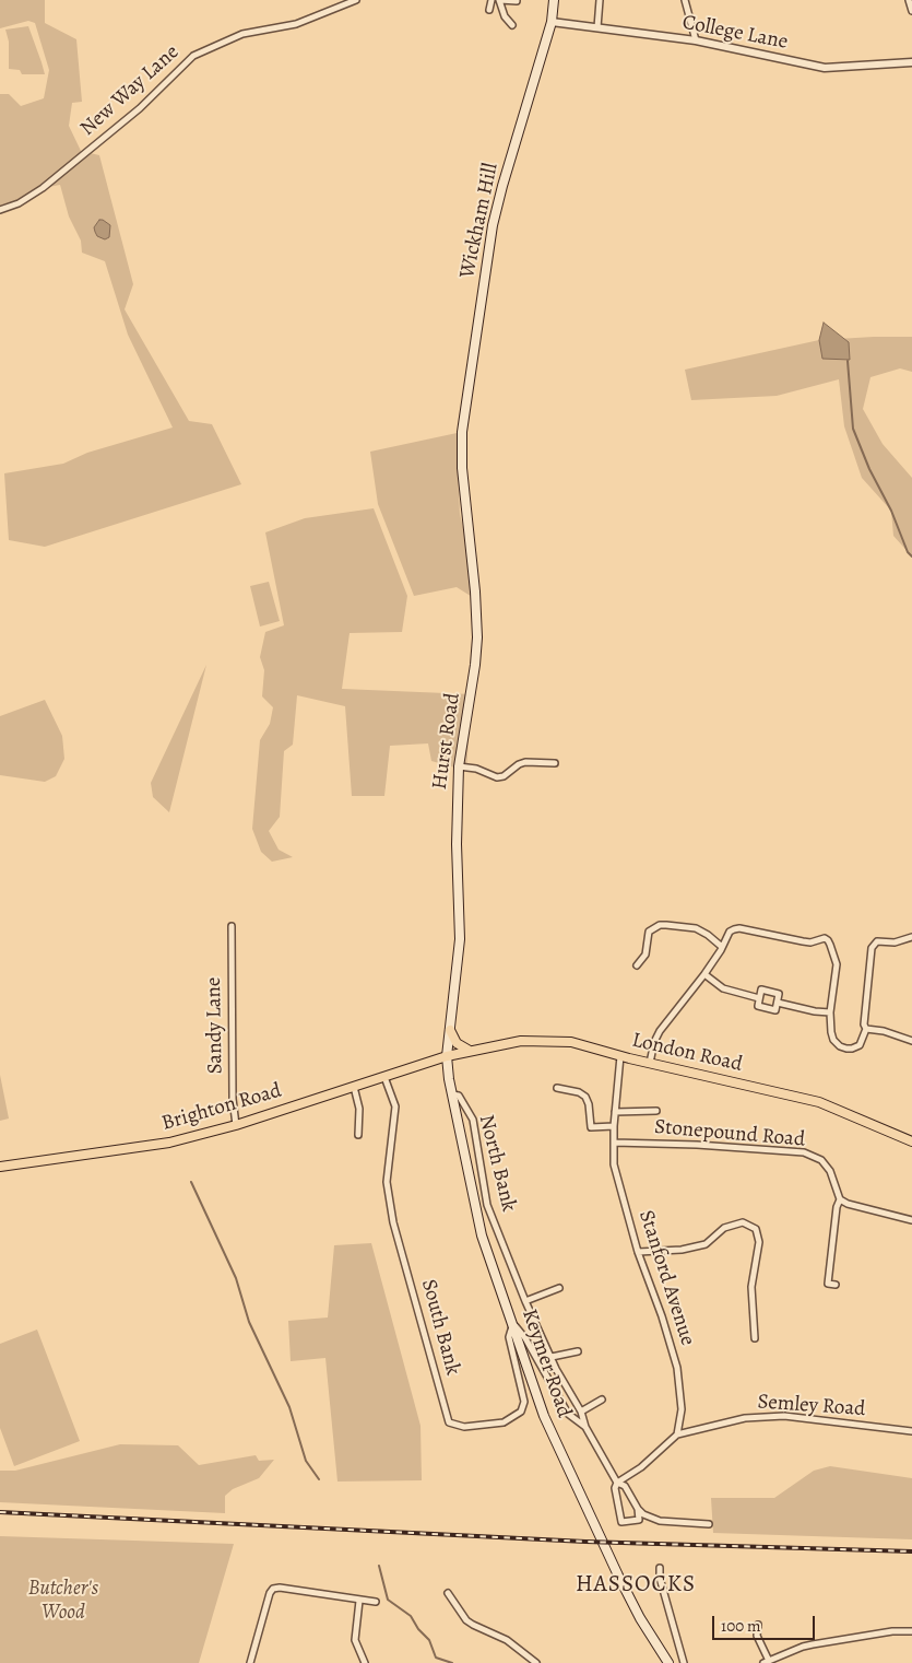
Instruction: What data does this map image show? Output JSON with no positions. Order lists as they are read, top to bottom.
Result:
{
  "streets": {
    "main road": [
      "Wickham Hill",
      "Hurst Road",
      "London Road",
      "Brighton Road",
      "Keymer Road"
    ],
    "street": [
      "College Lane",
      "New Way Lane",
      "Sandy Lane",
      "Stonepound Road",
      "North Bank",
      "Stanford Avenue",
      "South Bank",
      "Semley Road"
    ]
  },
  "crossings": [
    ["College Lane", "Wickham Hill"],
    ["Wickham Hill", "Hurst Road"],
    ["Hurst Road", "London Road"],
    ["Hurst Road", "Brighton Road"],
    ["Hurst Road", "Keymer Road"],
    ["Sandy Lane", "Brighton Road"],
    ["London Road", "Brighton Road"],
    ["London Road", "Stanford Avenue"],
    ["London Road", "Keymer Road"],
    ["Brighton Road", "South Bank"],
    ["Brighton Road", "Keymer Road"],
    ["Stonepound Road", "Stanford Avenue"],
    ["North Bank", "Keymer Road"],
    ["Stanford Avenue", "Semley Road"],
    ["South Bank", "Keymer Road"]
  ],
  "districts": ["HASSOCKS"],
  "parks": ["Butcher's Wood"],
  "scale_bar": "100 m"
}
